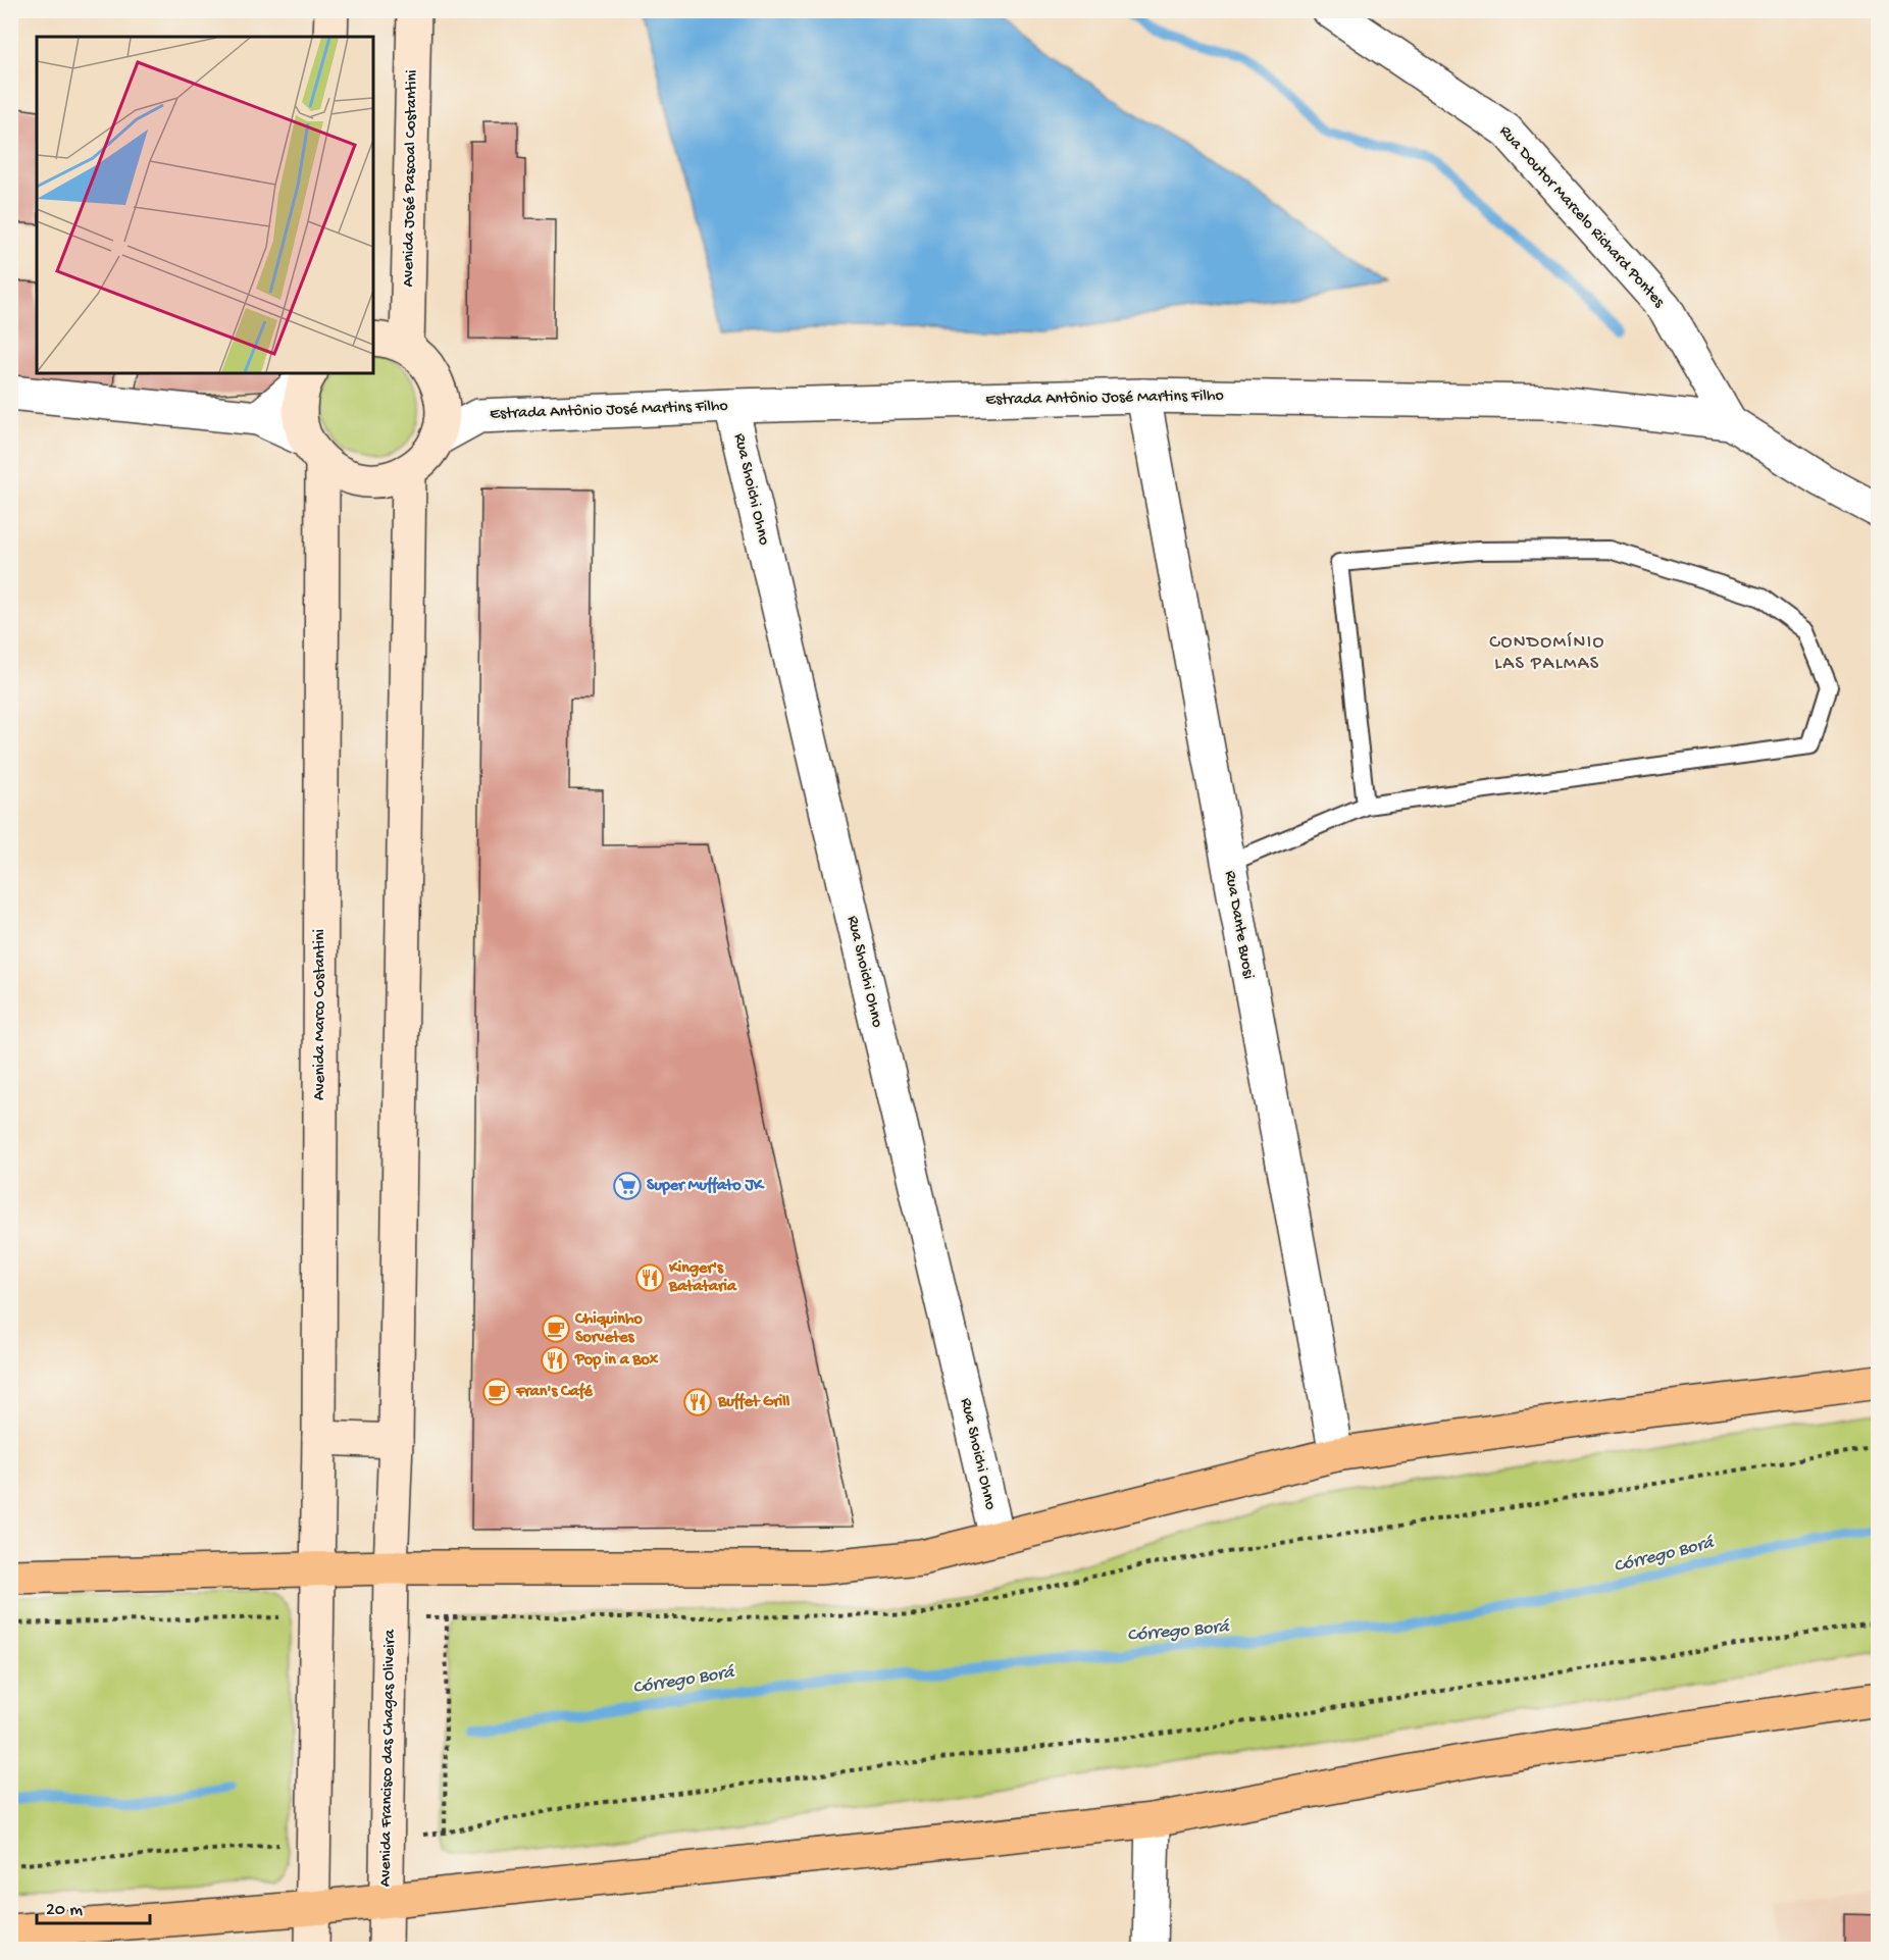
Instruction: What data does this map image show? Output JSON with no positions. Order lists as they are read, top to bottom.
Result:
{
  "streets": {
    "main road": ["Avenida José Pascoal Costantini", "Avenida Marco Costantini", "Avenida Francisco das Chagas Oliveira"],
    "street": [
      "Rua Doutor Marcelo Richard Pontes",
      "Estrada Antônio José Martins Filho",
      "Rua Shoichi Ohno",
      "Rua Dante Buosi"
    ]
  },
  "crossings": [
    ["Rua Doutor Marcelo Richard Pontes", "Estrada Antônio José Martins Filho"],
    ["Estrada Antônio José Martins Filho", "Rua Shoichi Ohno"],
    ["Estrada Antônio José Martins Filho", "Rua Dante Buosi"]
  ],
  "districts": ["CONDOMÍNIO LAS PALMAS"],
  "water": ["Córrego Borá"],
  "places": {
    "supermarket": ["Super Muffato JK"],
    "restaurant": ["Kinger's Batataria", "Pop in a Box", "Buffet Grill"],
    "cafe": ["Chiquinho Sorvetes", "Fran's Café"]
  },
  "scale_bar": "20 m"
}
